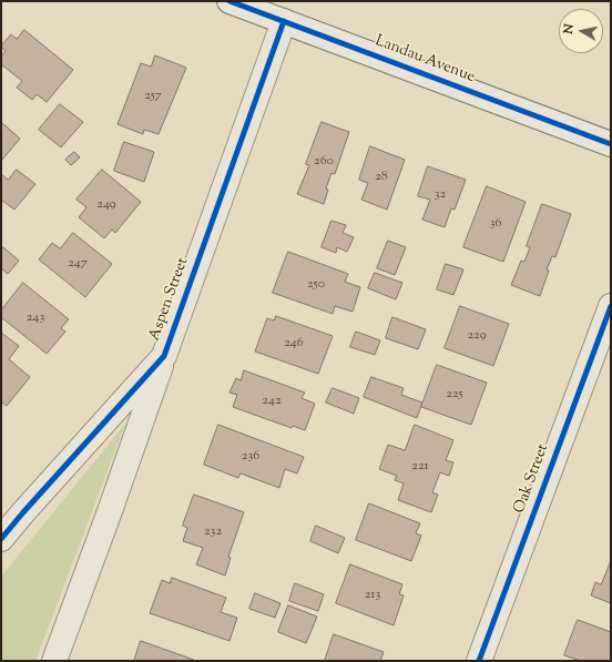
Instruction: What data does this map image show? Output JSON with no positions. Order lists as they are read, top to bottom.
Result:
{
  "streets": {
    "street": ["Landau Avenue", "Aspen Street", "Oak Street"]
  },
  "crossings": [
    ["Landau Avenue", "Aspen Street"]
  ],
  "house_numbers": [
    "257",
    "260",
    "28",
    "32",
    "249",
    "36",
    "247",
    "250",
    "243",
    "229",
    "246",
    "225",
    "242",
    "236",
    "221",
    "232",
    "213"
  ],
  "north": "left"
}
